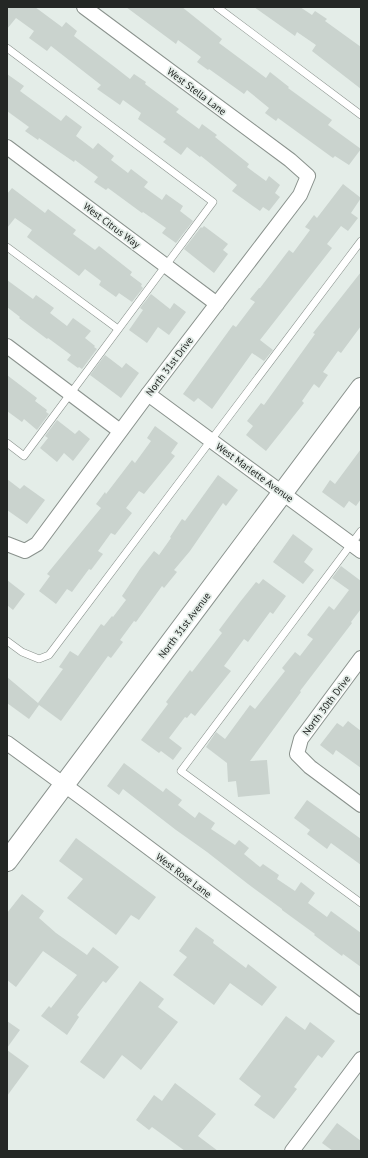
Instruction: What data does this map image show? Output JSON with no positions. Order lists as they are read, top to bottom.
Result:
{
  "streets": {
    "street": [
      "West Stella Lane",
      "West Citrus Way",
      "North 31st Drive",
      "West Marlette Avenue",
      "North 31st Avenue",
      "North 30th Drive",
      "West Rose Lane"
    ]
  },
  "crossings": [
    ["West Stella Lane", "North 31st Drive"],
    ["West Citrus Way", "North 31st Drive"],
    ["North 31st Drive", "West Marlette Avenue"],
    ["West Marlette Avenue", "North 31st Avenue"],
    ["North 31st Avenue", "West Rose Lane"]
  ]
}
